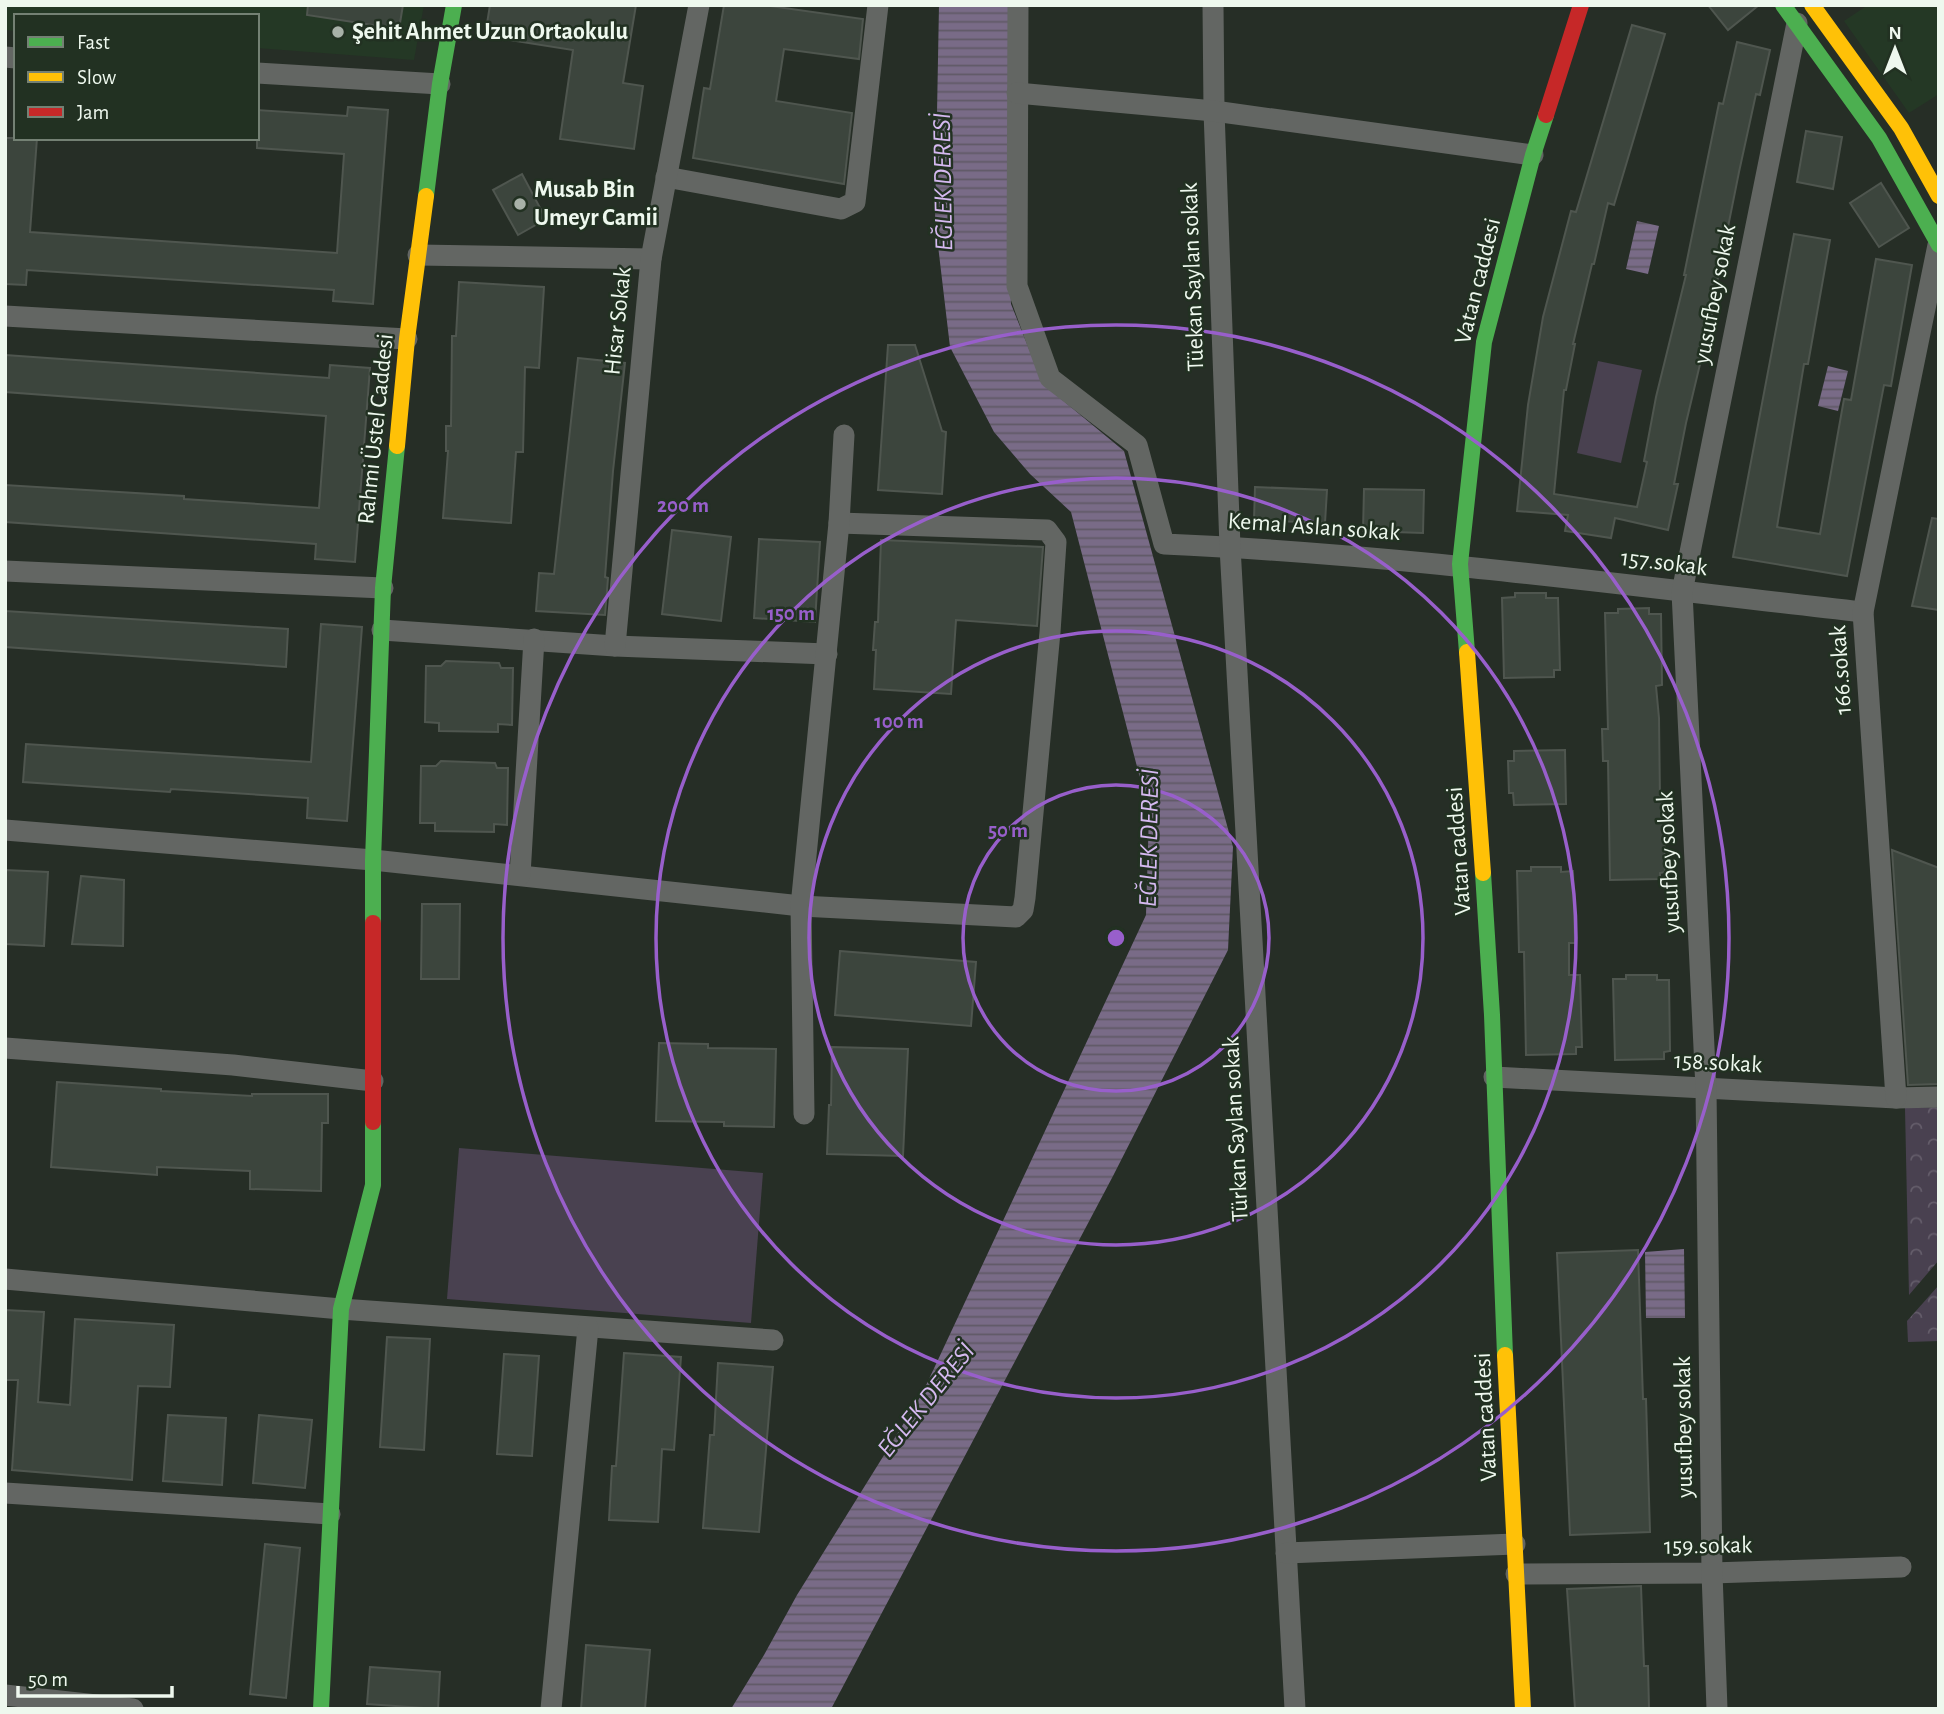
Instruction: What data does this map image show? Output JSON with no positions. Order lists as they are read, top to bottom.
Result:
{
  "streets": {
    "street": [
      "Tüekan Saylan sokak",
      "Vatan caddesi",
      "yusufbey sokak",
      "Hisar Sokak",
      "Rahmi Üstel Caddesi",
      "Kemal Aslan sokak",
      "157.sokak",
      "166.sokak",
      "158.sokak",
      "Türkan Saylan sokak",
      "159.sokak"
    ]
  },
  "crossings": [
    ["Tüekan Saylan sokak", "Kemal Aslan sokak"],
    ["Tüekan Saylan sokak", "Türkan Saylan sokak"],
    ["Vatan caddesi", "Kemal Aslan sokak"],
    ["Vatan caddesi", "157.sokak"],
    ["Vatan caddesi", "158.sokak"],
    ["Vatan caddesi", "159.sokak"],
    ["yusufbey sokak", "157.sokak"],
    ["yusufbey sokak", "158.sokak"],
    ["yusufbey sokak", "159.sokak"],
    ["Kemal Aslan sokak", "157.sokak"],
    ["Kemal Aslan sokak", "Türkan Saylan sokak"],
    ["157.sokak", "166.sokak"],
    ["166.sokak", "158.sokak"]
  ],
  "water": ["EĞLEK DERESİ"],
  "places": ["Şehit Ahmet Uzun Ortaokulu", "Musab Bin Umeyr Camii"],
  "legend": ["Fast", "Slow", "Jam"],
  "scale_bar": "50 m",
  "north": "top",
  "rings": [
    "200 m",
    "150 m",
    "100 m",
    "50 m"
  ]
}
